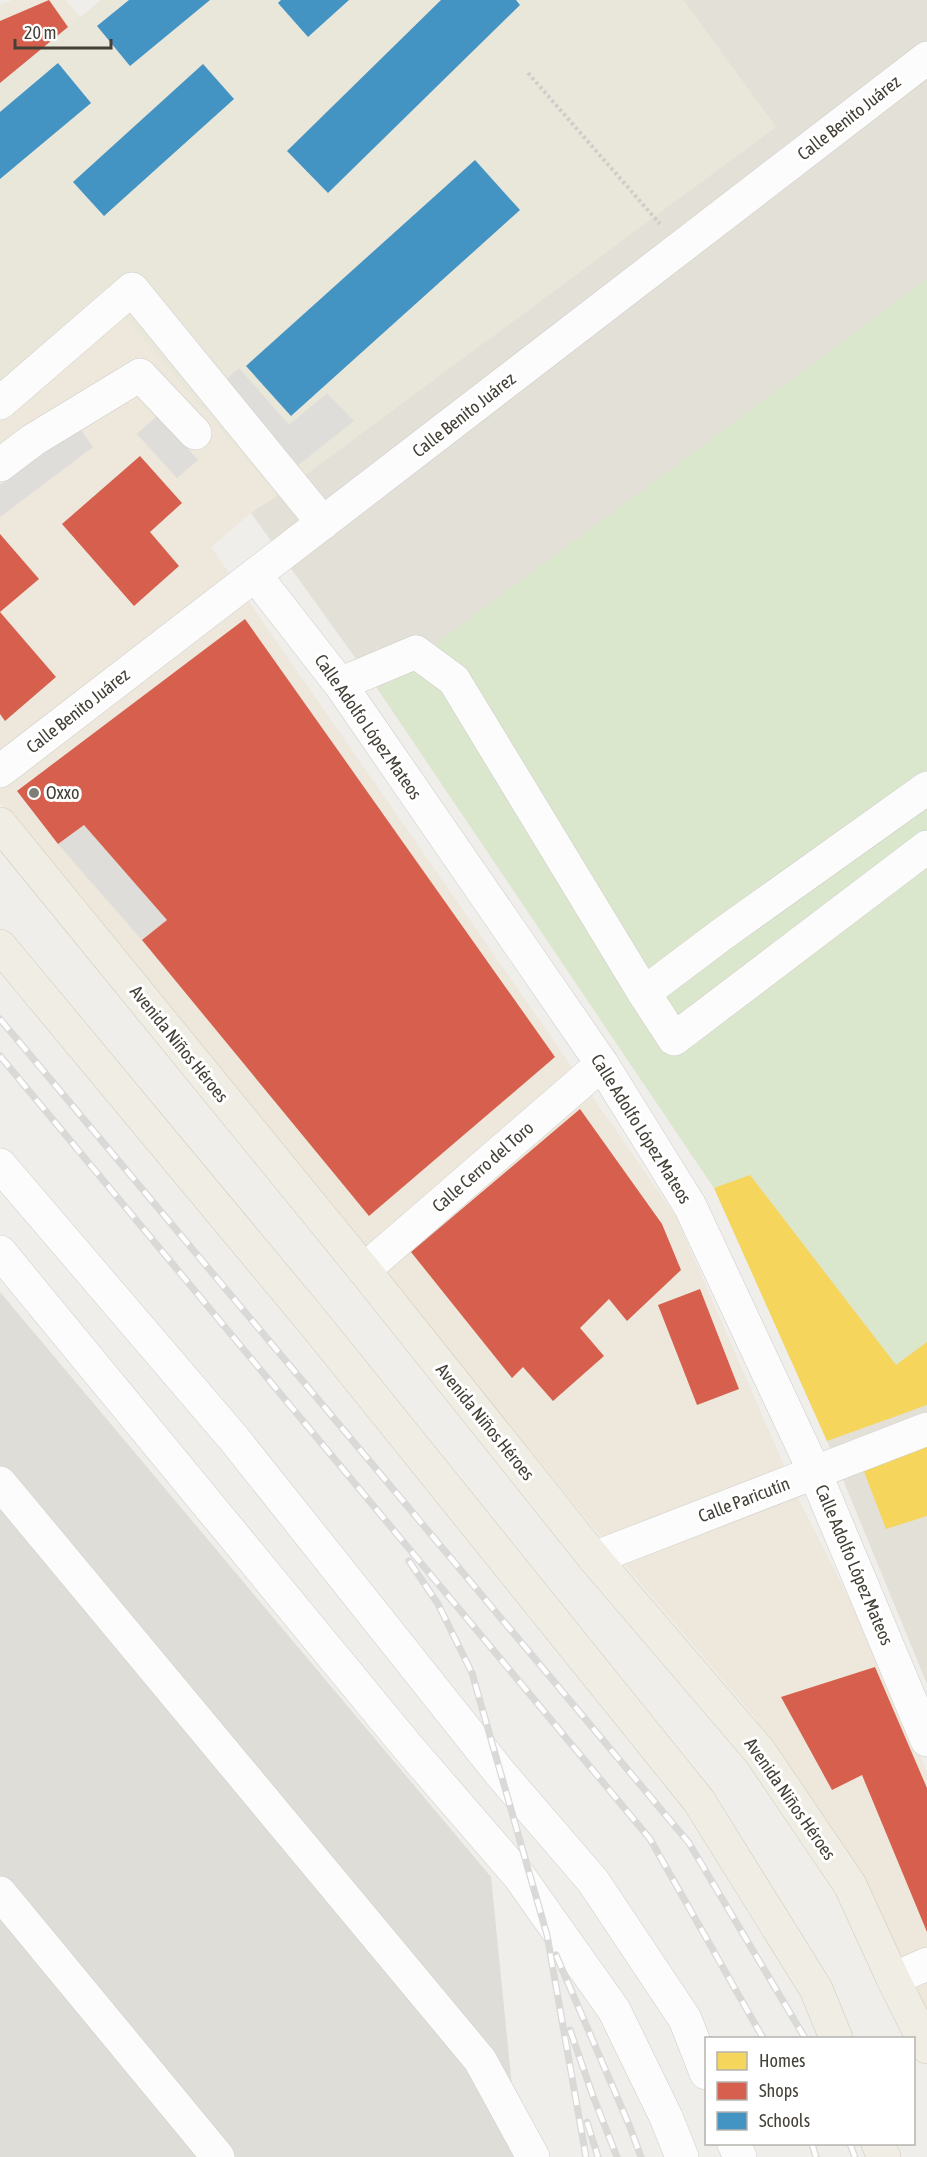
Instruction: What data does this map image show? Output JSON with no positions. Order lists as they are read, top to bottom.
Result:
{
  "streets": {
    "main road": ["Avenida Niños Héroes"],
    "street": [
      "Calle Benito Juárez",
      "Calle Adolfo López Mateos",
      "Calle Cerro del Toro",
      "Calle Paricutín"
    ]
  },
  "crossings": [
    ["Calle Benito Juárez", "Calle Adolfo López Mateos"],
    ["Calle Adolfo López Mateos", "Calle Cerro del Toro"],
    ["Calle Adolfo López Mateos", "Calle Paricutín"],
    ["Avenida Niños Héroes", "Calle Cerro del Toro"],
    ["Avenida Niños Héroes", "Calle Paricutín"]
  ],
  "places": ["Oxxo"],
  "legend": ["Homes", "Shops", "Schools"],
  "scale_bar": "20 m"
}
